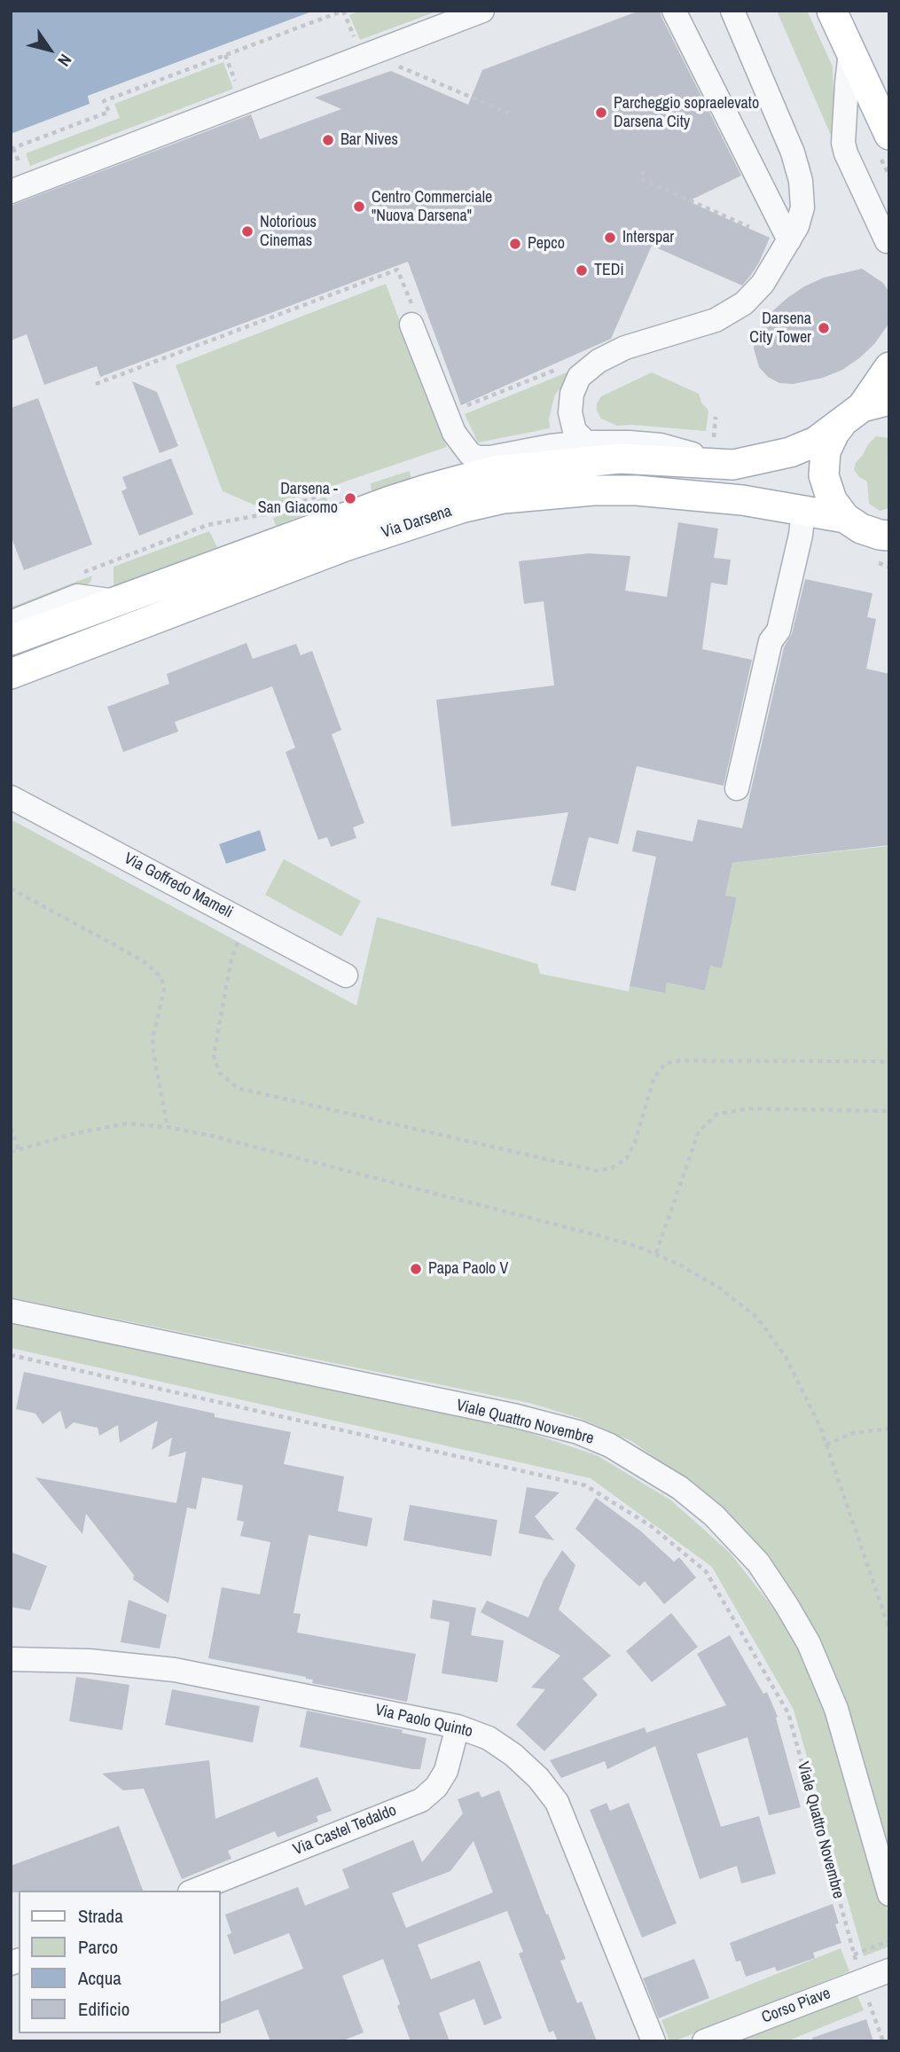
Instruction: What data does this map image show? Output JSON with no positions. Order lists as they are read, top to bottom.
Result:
{
  "streets": {
    "main road": ["Via Darsena"],
    "street": [
      "Via Goffredo Mameli",
      "Viale Quattro Novembre",
      "Via Paolo Quinto",
      "Via Castel Tedaldo",
      "Corso Piave"
    ]
  },
  "crossings": [
    ["Via Paolo Quinto", "Via Castel Tedaldo"]
  ],
  "places": [
    "Parcheggio sopraelevato Darsena City",
    "Bar Nives",
    "Centro Commerciale \"Nuova Darsena\"",
    "Notorious Cinemas",
    "Interspar",
    "Pepco",
    "TEDi",
    "Darsena City Tower",
    "Darsena - San Giacomo",
    "Papa Paolo V"
  ],
  "legend": [
    "Strada",
    "Parco",
    "Acqua",
    "Edificio"
  ],
  "north": "bottom right"
}
